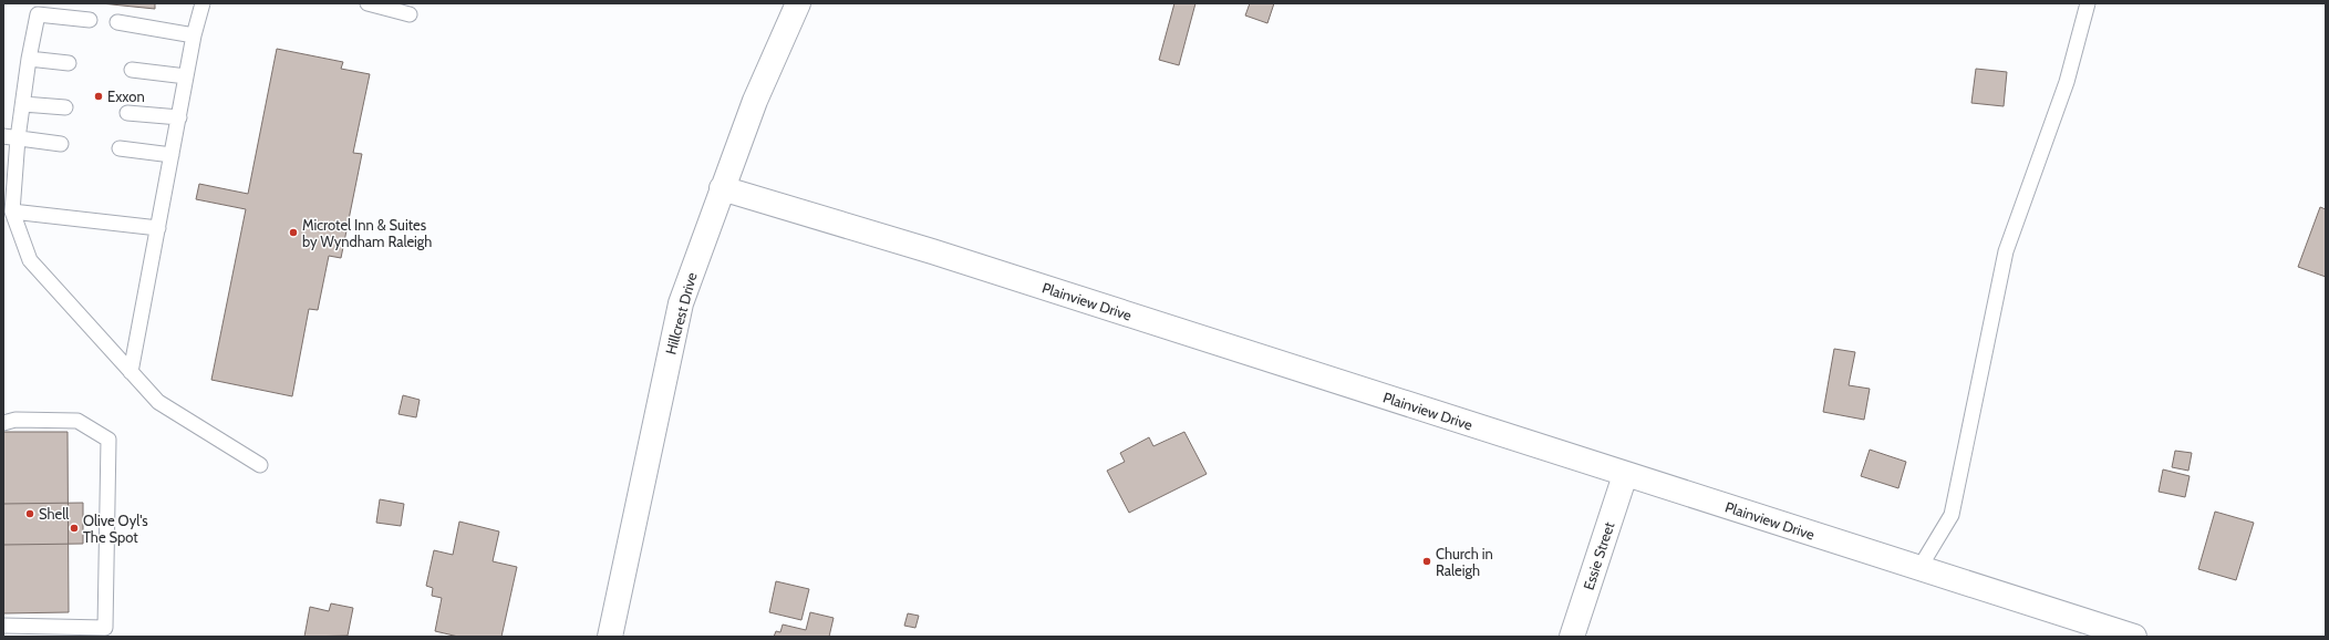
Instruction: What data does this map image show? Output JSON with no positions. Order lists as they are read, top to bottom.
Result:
{
  "streets": {
    "street": ["Plainview Drive", "Hillcrest Drive", "Essie Street"]
  },
  "crossings": [
    ["Plainview Drive", "Hillcrest Drive"],
    ["Plainview Drive", "Essie Street"]
  ],
  "places": [
    "Exxon",
    "Microtel Inn & Suites by Wyndham Raleigh",
    "Shell",
    "Olive Oyl's The Spot",
    "Church in Raleigh"
  ]
}
